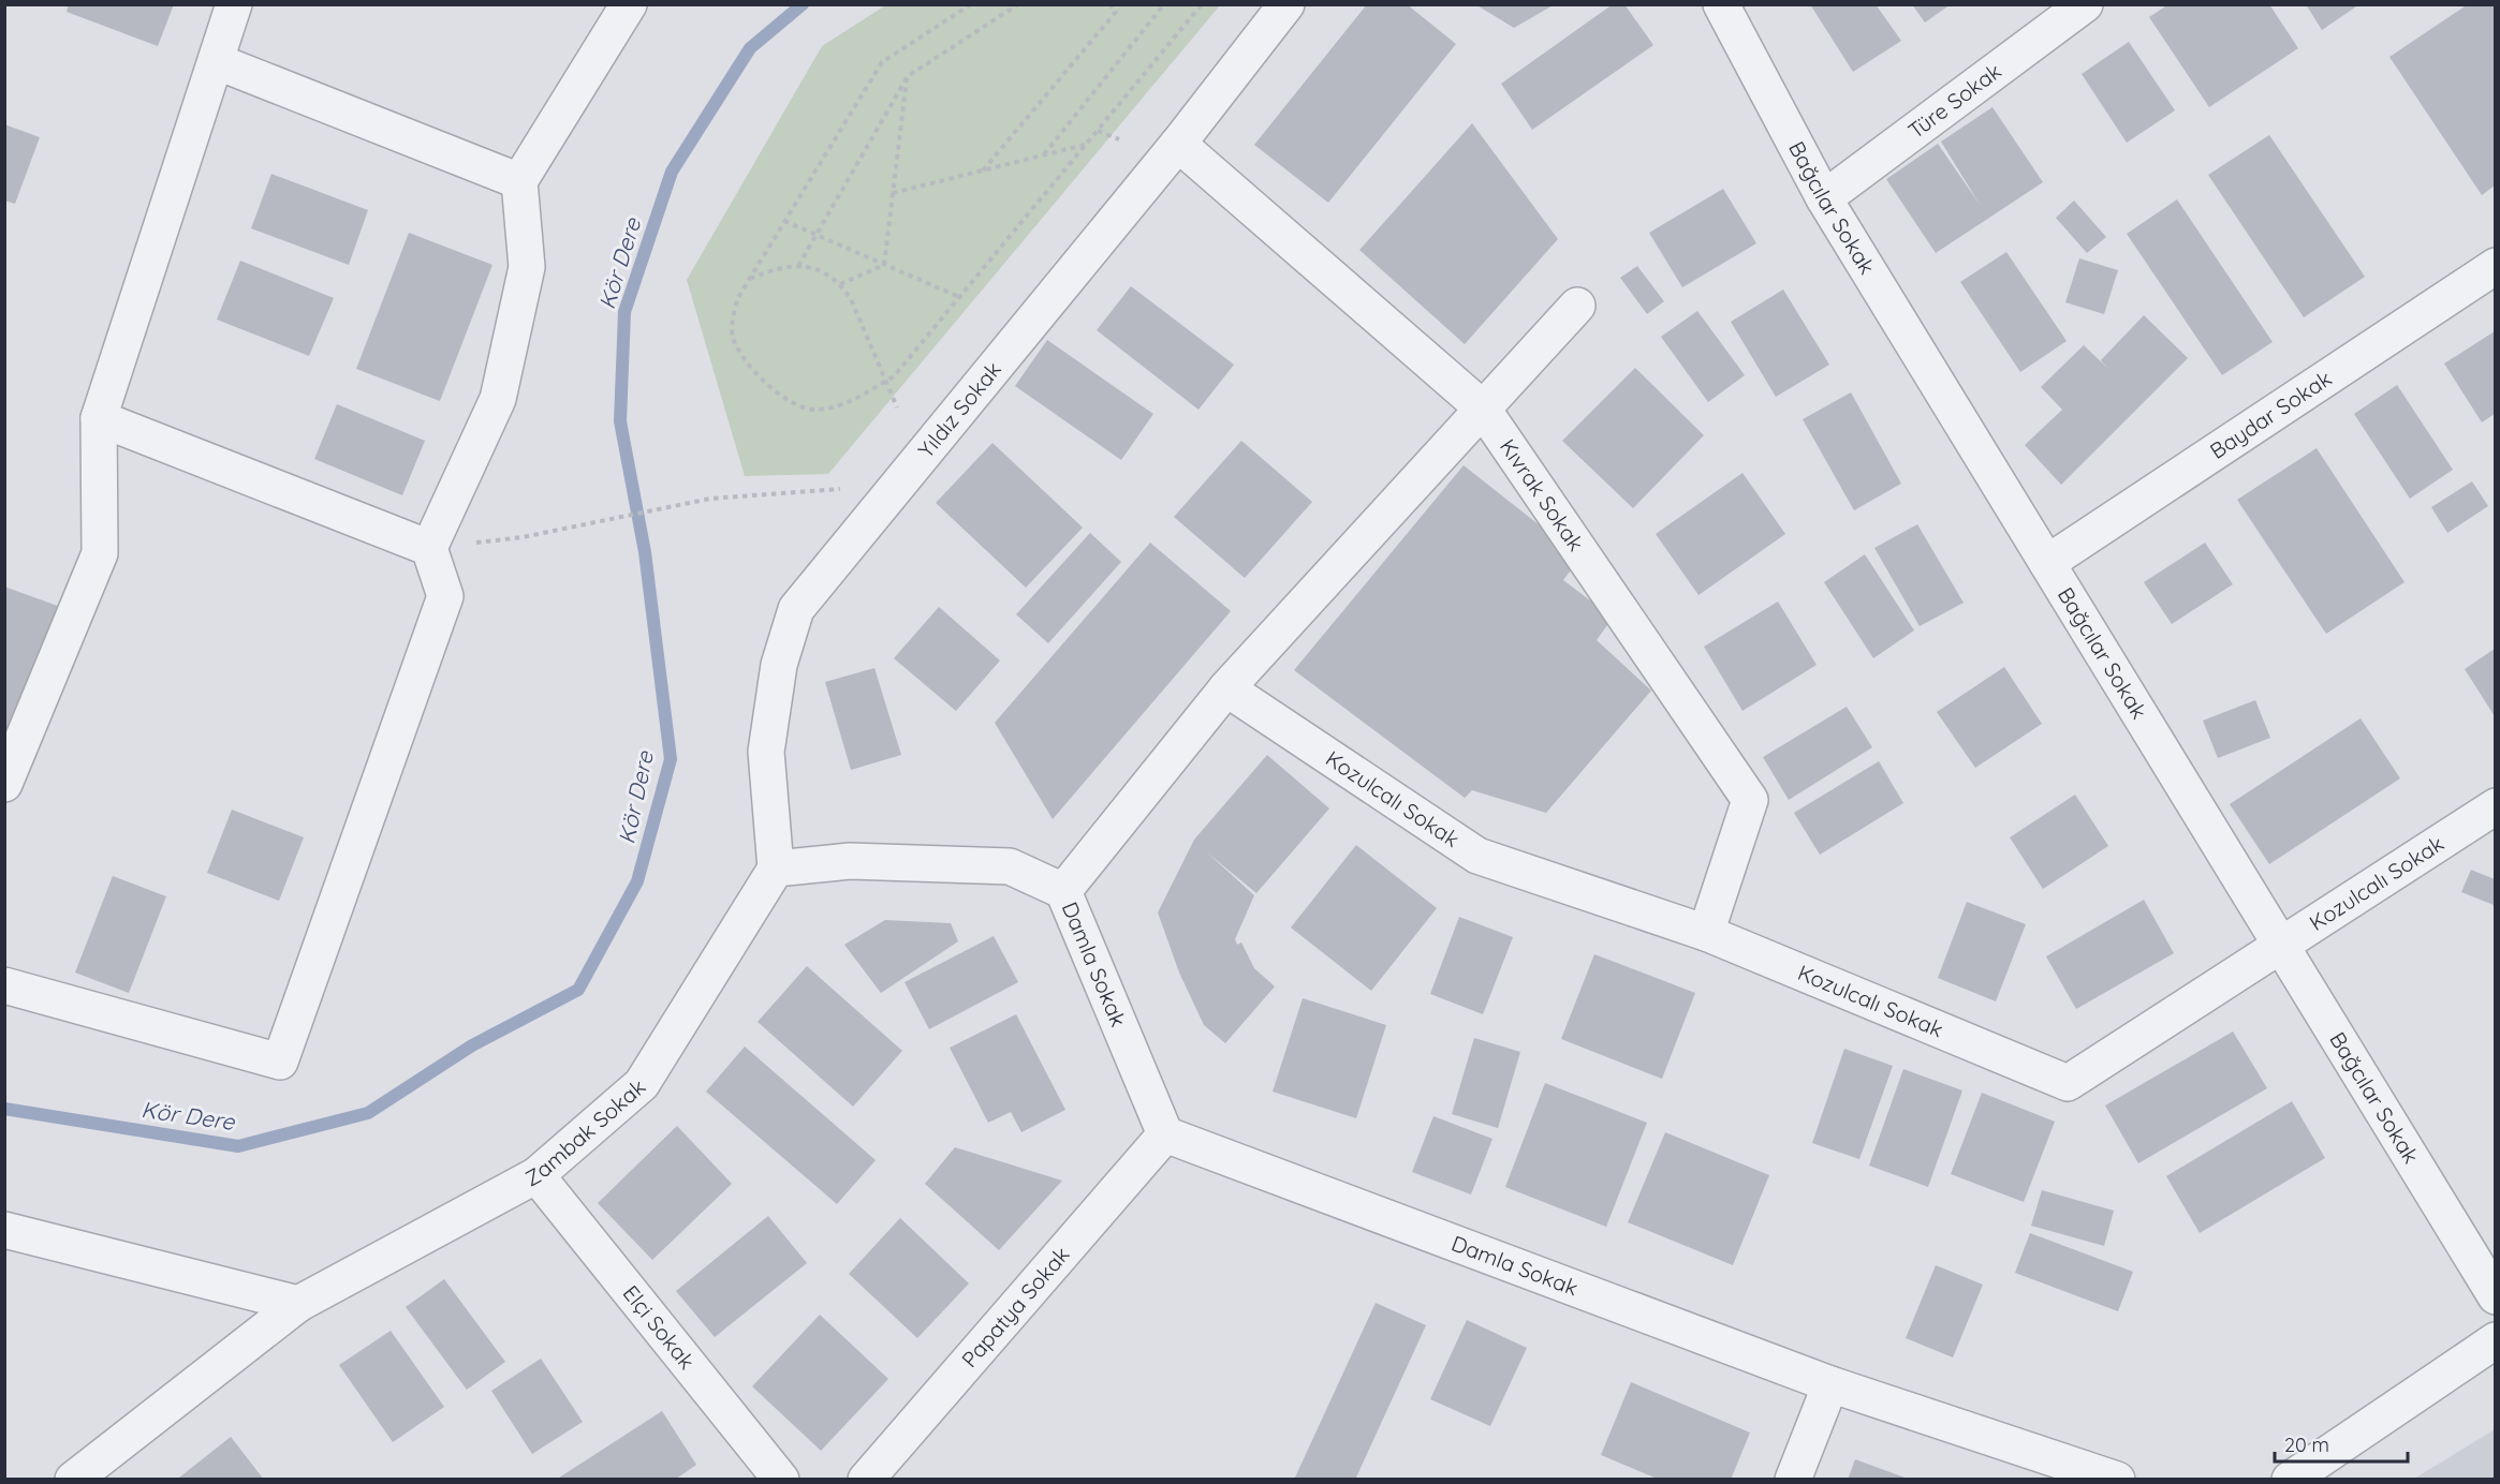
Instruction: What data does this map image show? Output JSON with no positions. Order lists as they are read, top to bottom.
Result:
{
  "streets": {
    "street": [
      "Türe Sokak",
      "Bağcılar Sokak",
      "Yıldız Sokak",
      "Baydar Sokak",
      "Kıvrak Sokak",
      "Kozulcalı Sokak",
      "Damla Sokak",
      "Zambak Sokak",
      "Papatya Sokak",
      "Elçi Sokak"
    ]
  },
  "crossings": [
    ["Türe Sokak", "Bağcılar Sokak"],
    ["Bağcılar Sokak", "Baydar Sokak"],
    ["Bağcılar Sokak", "Kozulcalı Sokak"],
    ["Yıldız Sokak", "Kıvrak Sokak"],
    ["Yıldız Sokak", "Zambak Sokak"],
    ["Kıvrak Sokak", "Kozulcalı Sokak"],
    ["Damla Sokak", "Papatya Sokak"],
    ["Zambak Sokak", "Elçi Sokak"]
  ],
  "water": ["Kör Dere"],
  "scale_bar": "20 m"
}
